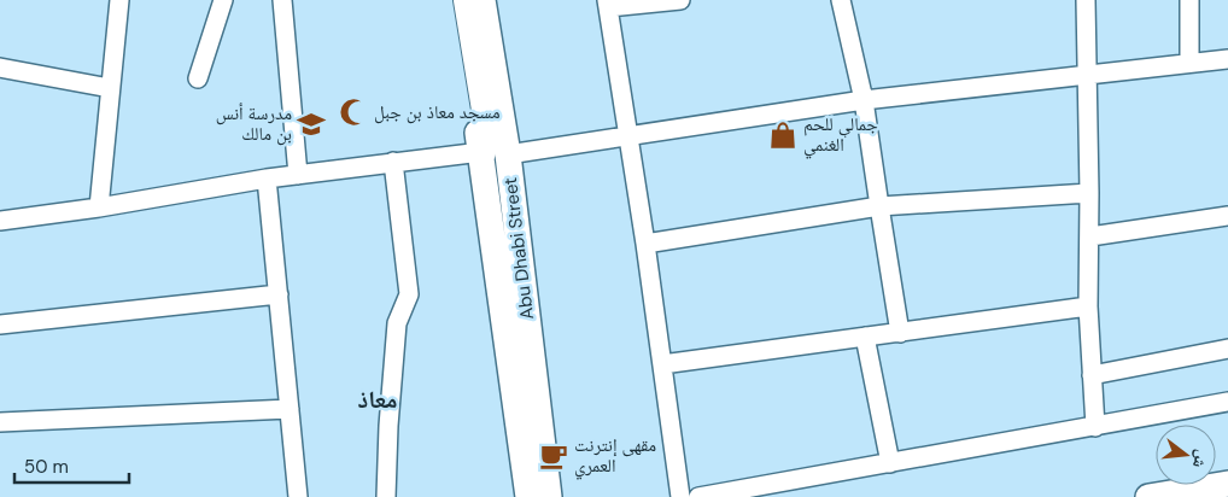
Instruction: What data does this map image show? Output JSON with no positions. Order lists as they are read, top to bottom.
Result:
{
  "streets": {
    "main road": ["Abu Dhabi Street"]
  },
  "districts": ["معاذ"],
  "places": {
    "mosque": ["مسجد معاذ بن جبل"],
    "school or university": ["مدرسة أنس بن مالك"],
    "shop": ["جمالي للحم الغنمي"],
    "cafe": ["مقهى إنترنت العمري"]
  },
  "scale_bar": "50 m",
  "north": "right"
}
